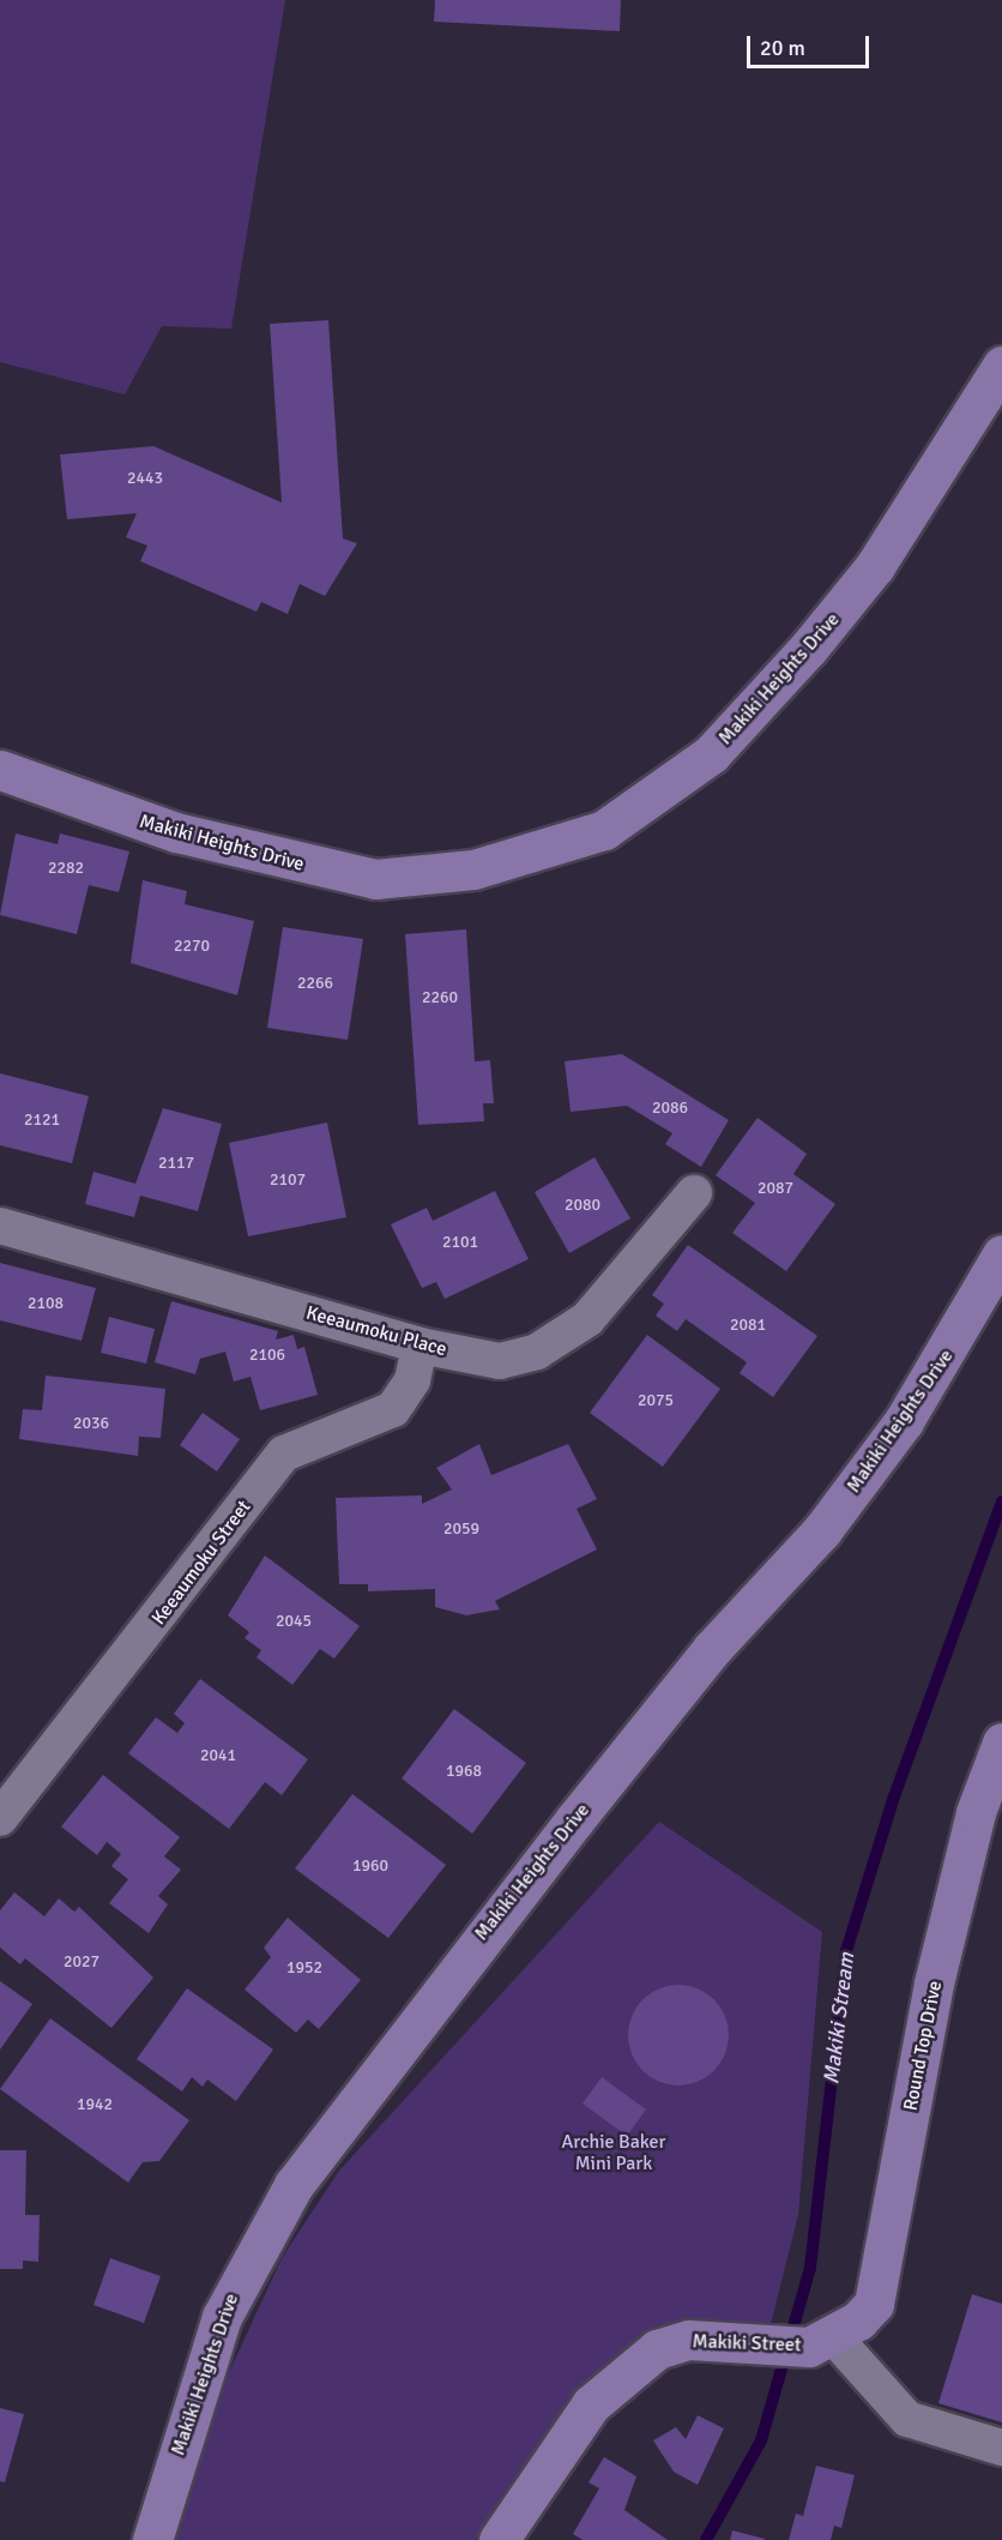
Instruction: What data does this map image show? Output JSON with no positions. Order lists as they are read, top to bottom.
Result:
{
  "streets": {
    "street": [
      "Makiki Heights Drive",
      "Keeaumoku Place",
      "Keeaumoku Street",
      "Round Top Drive",
      "Makiki Street"
    ]
  },
  "crossings": [
    ["Keeaumoku Place", "Keeaumoku Street"],
    ["Round Top Drive", "Makiki Street"]
  ],
  "water": ["Makiki Stream"],
  "parks": ["Archie Baker Mini Park"],
  "house_numbers": [
    "2443",
    "2282",
    "2270",
    "2266",
    "2260",
    "2086",
    "2121",
    "2117",
    "2107",
    "2087",
    "2080",
    "2101",
    "2108",
    "2081",
    "2106",
    "2075",
    "2036",
    "2059",
    "2045",
    "2041",
    "1968",
    "1960",
    "2027",
    "1952",
    "1942"
  ],
  "scale_bar": "20 m"
}
